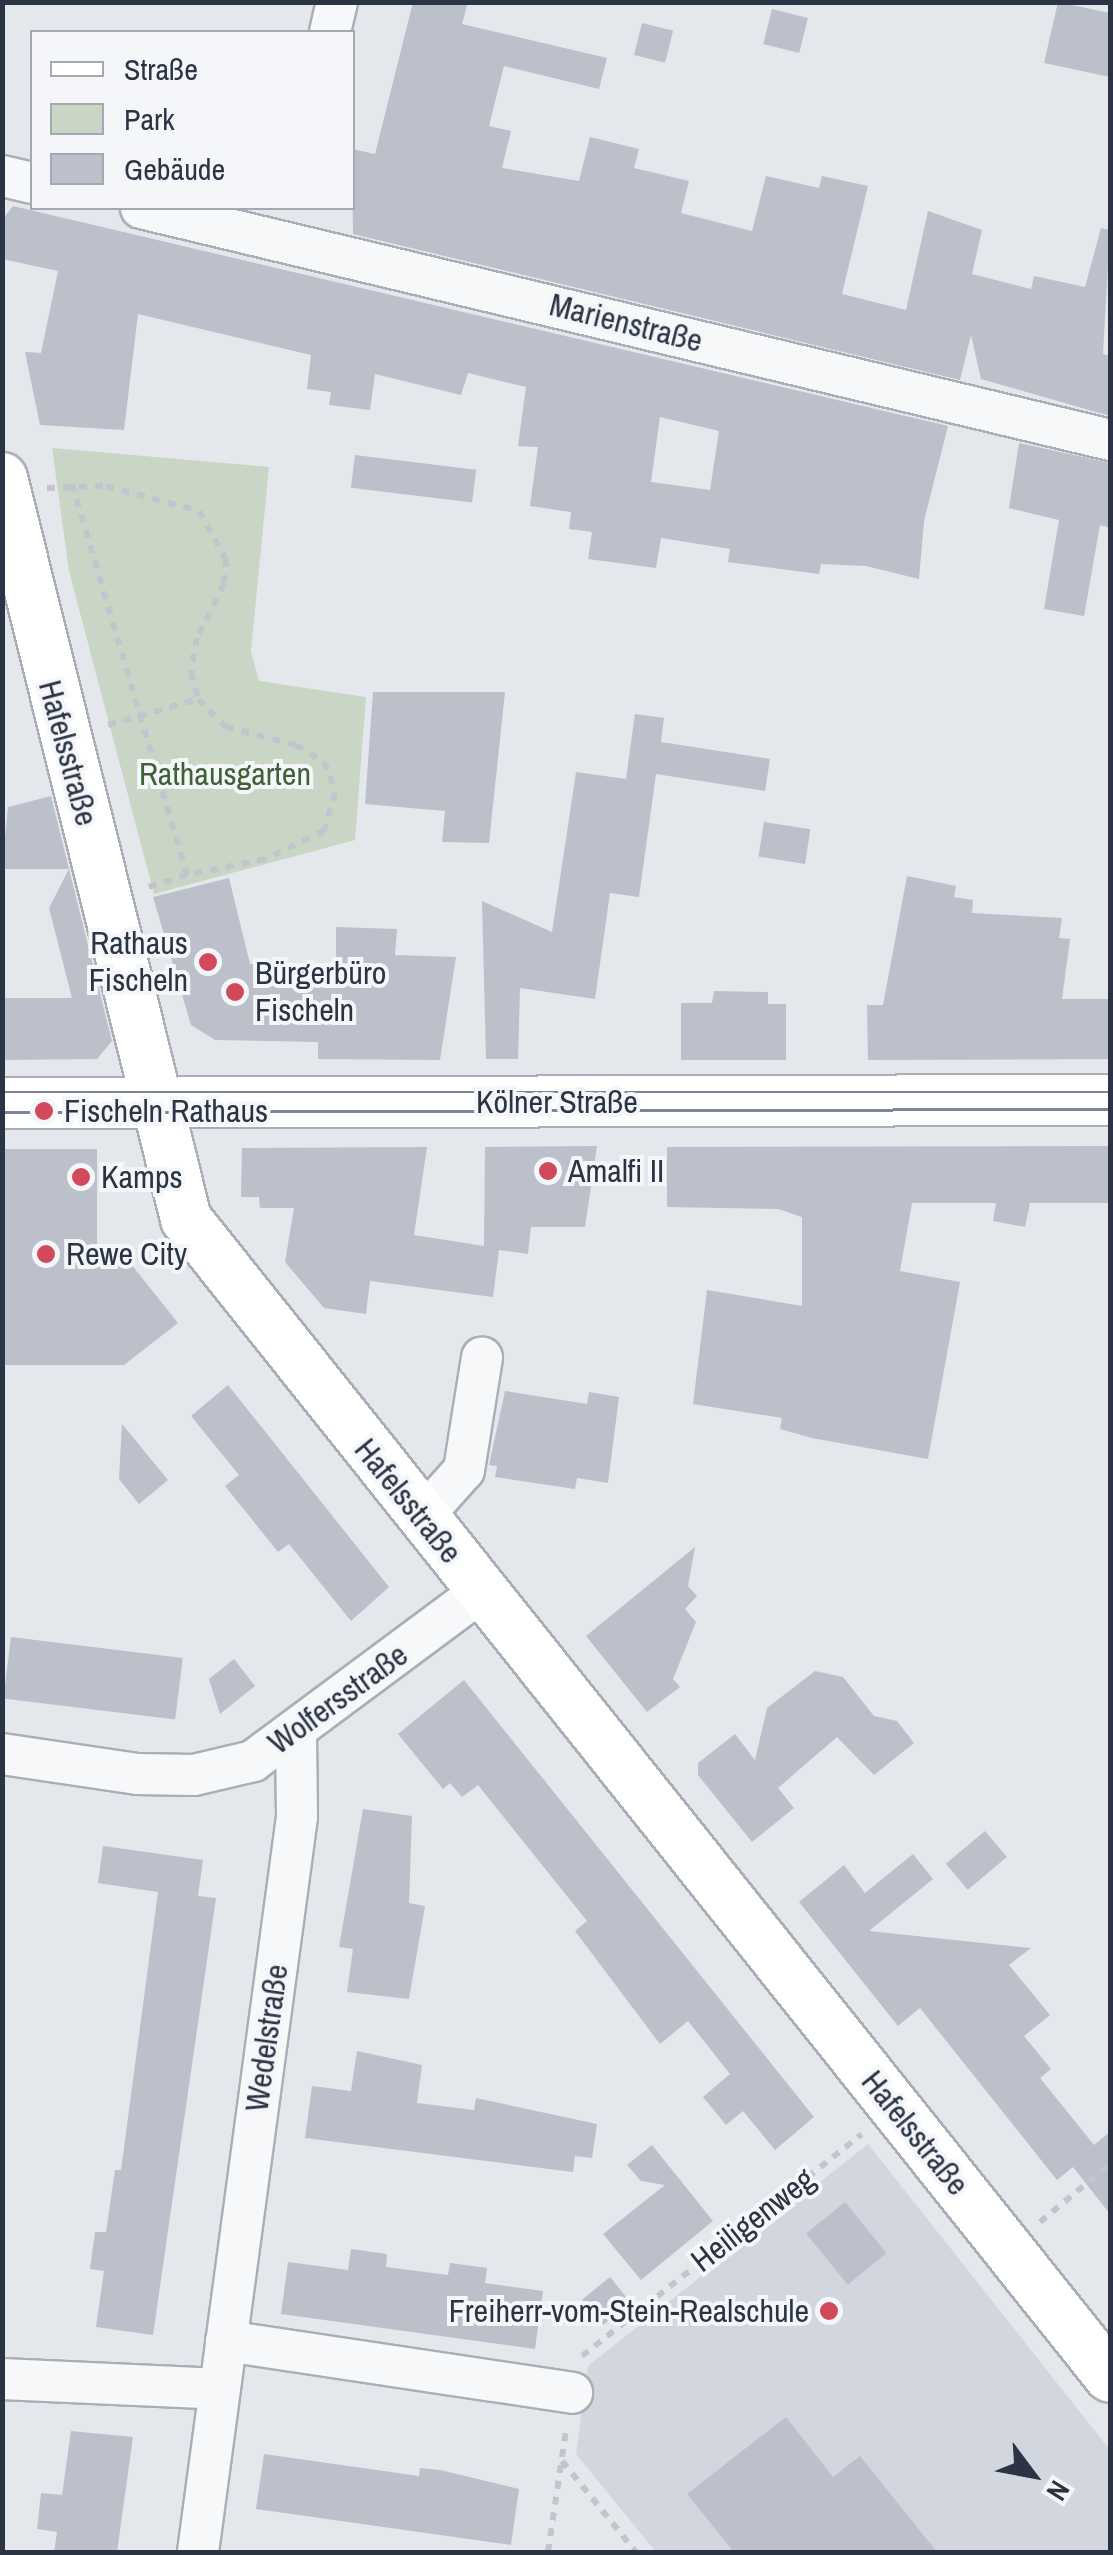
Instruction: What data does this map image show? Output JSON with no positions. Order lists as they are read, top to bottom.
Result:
{
  "streets": {
    "main road": ["Hafelsstraße", "Kölner Straße"],
    "street": ["Marienstraße", "Wolfersstraße", "Wedelstraße"],
    "path": ["Heiligenweg"]
  },
  "crossings": [
    ["Hafelsstraße", "Kölner Straße"],
    ["Hafelsstraße", "Wolfersstraße"],
    ["Hafelsstraße", "Heiligenweg"],
    ["Wolfersstraße", "Wedelstraße"]
  ],
  "parks": ["Rathausgarten"],
  "places": [
    "Rathaus Fischeln",
    "Bürgerbüro Fischeln",
    "Fischeln Rathaus",
    "Amalfi II",
    "Kamps",
    "Rewe City",
    "Freiherr-vom-Stein-Realschule"
  ],
  "legend": ["Straße", "Park", "Gebäude"],
  "north": "bottom right"
}
